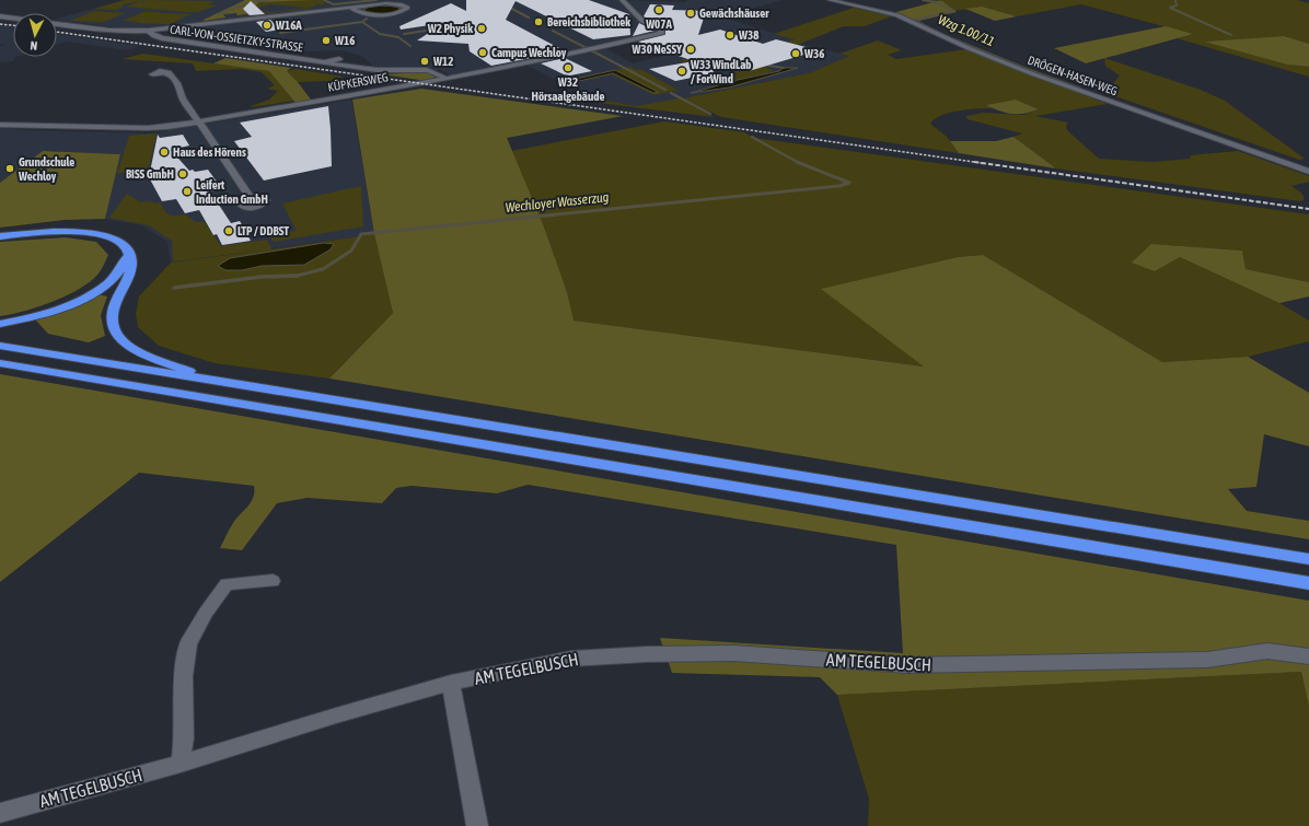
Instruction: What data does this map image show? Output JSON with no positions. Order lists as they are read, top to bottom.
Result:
{
  "streets": {
    "street": [
      "CARL-VON-OSSIETZKY-STRASSE",
      "DRÖGEN-HASEN-WEG",
      "KÜPKERSWEG",
      "AM TEGELBUSCH"
    ]
  },
  "crossings": [
    ["CARL-VON-OSSIETZKY-STRASSE", "KÜPKERSWEG"]
  ],
  "water": ["Wzg 1.00/11", "Wechloyer Wasserzug"],
  "places": [
    "W07A",
    "Gewächshäuser",
    "Bereichsbibliothek",
    "W16A",
    "W2 Physik",
    "W38",
    "W16",
    "W30 NeSSY",
    "Campus Wechloy",
    "W36",
    "W12",
    "W32 Hörsaalgebäude",
    "W33 WindLab / ForWind",
    "Haus des Hörens",
    "Grundschule Wechloy",
    "BISS GmbH",
    "Leifert Induction GmbH",
    "LTP / DDBST"
  ],
  "north": "bottom"
}
